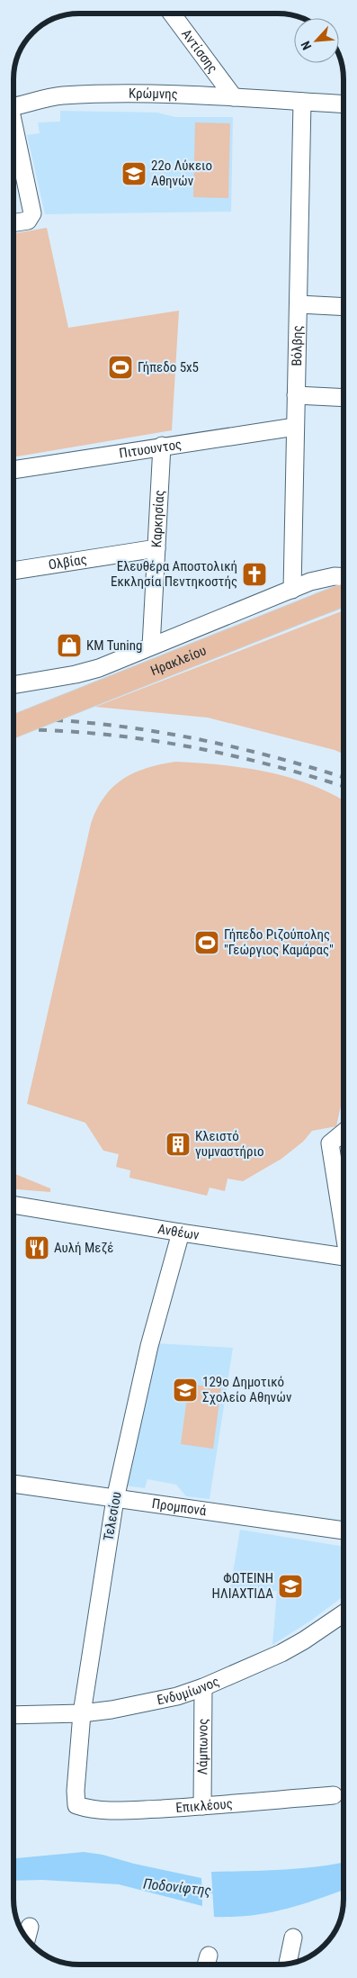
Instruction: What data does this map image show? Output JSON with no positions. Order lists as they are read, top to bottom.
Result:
{
  "streets": {
    "main road": ["Ηρακλείου"],
    "street": [
      "Αντίσσης",
      "Κρώμνης",
      "Βόλβης",
      "Πιτυουντος",
      "Καρκησίας",
      "Ολβίας",
      "Ανθέων",
      "Προμπονά",
      "Τελεσίου",
      "Ενδυμίωνος",
      "Λάμπωνος",
      "Επικλέους"
    ]
  },
  "crossings": [
    ["Αντίσσης", "Κρώμνης"],
    ["Κρώμνης", "Βόλβης"],
    ["Βόλβης", "Πιτυουντος"],
    ["Βόλβης", "Ηρακλείου"],
    ["Πιτυουντος", "Καρκησίας"],
    ["Καρκησίας", "Ολβίας"],
    ["Καρκησίας", "Ηρακλείου"],
    ["Ανθέων", "Τελεσίου"],
    ["Προμπονά", "Τελεσίου"],
    ["Τελεσίου", "Ενδυμίωνος"],
    ["Τελεσίου", "Επικλέους"],
    ["Ενδυμίωνος", "Λάμπωνος"],
    ["Λάμπωνος", "Επικλέους"]
  ],
  "water": ["Ποδονίφτης"],
  "places": {
    "school or university": ["22ο Λύκειο Αθηνών", "129ο Δημοτικό Σχολείο Αθηνών", "ΦΩΤΕΙΝΗ ΗΛΙΑΧΤΙΔΑ"],
    "sports": ["Γήπεδο 5x5", "Γήπεδο Ριζούπολης \"Γεώργιος Καμάρας\""],
    "church": ["Ελευθέρα Αποστολική Εκκλησία Πεντηκοστής"],
    "shop": ["KM Tuning"],
    "building": ["Κλειστό γυμναστήριο"],
    "restaurant": ["Αυλή Μεζέ"]
  },
  "north": "bottom left"
}
